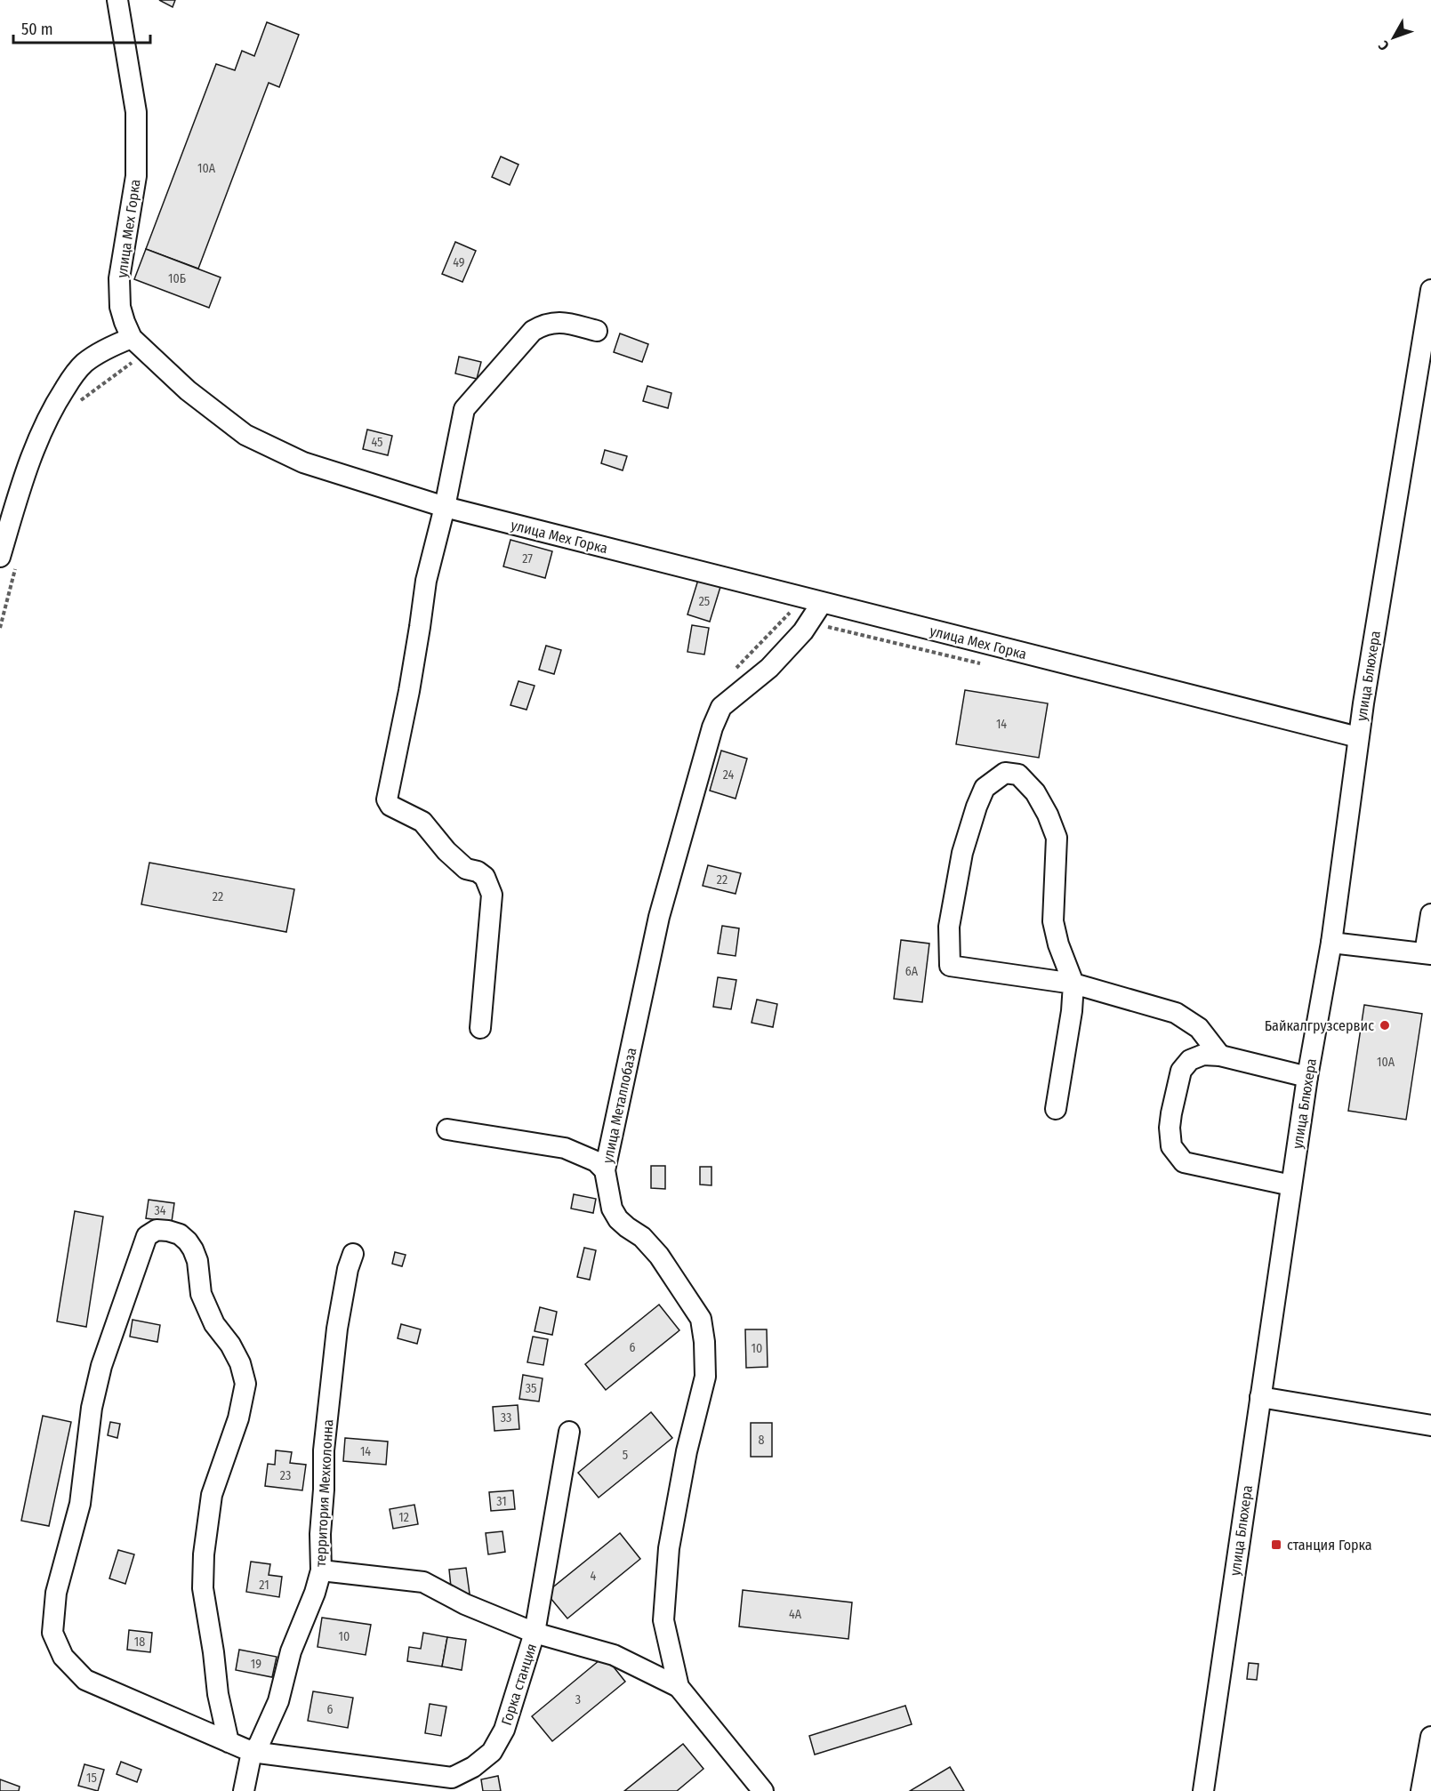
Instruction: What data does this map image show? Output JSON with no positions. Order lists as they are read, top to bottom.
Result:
{
  "streets": {
    "street": [
      "улица Мех Горка",
      "улица Блюхера",
      "улица Металлобаза",
      "территория Мехколонна",
      "Горка станция"
    ]
  },
  "crossings": [
    ["улица Мех Горка", "улица Блюхера"],
    ["улица Мех Горка", "улица Металлобаза"],
    ["территория Мехколонна", "Горка станция"]
  ],
  "places": {
    "other": ["Байкалгрузсервис"],
    "transit": ["станция Горка"]
  },
  "house_numbers": [
    "10А",
    "49",
    "10Б",
    "45",
    "27",
    "25",
    "14",
    "24",
    "22",
    "22",
    "6А",
    "10А",
    "34",
    "6",
    "10",
    "35",
    "33",
    "8",
    "14",
    "5",
    "23",
    "31",
    "12",
    "4",
    "21",
    "4А",
    "10",
    "18",
    "19",
    "3",
    "6",
    "15"
  ],
  "scale_bar": "50 m",
  "north": "bottom left"
}
